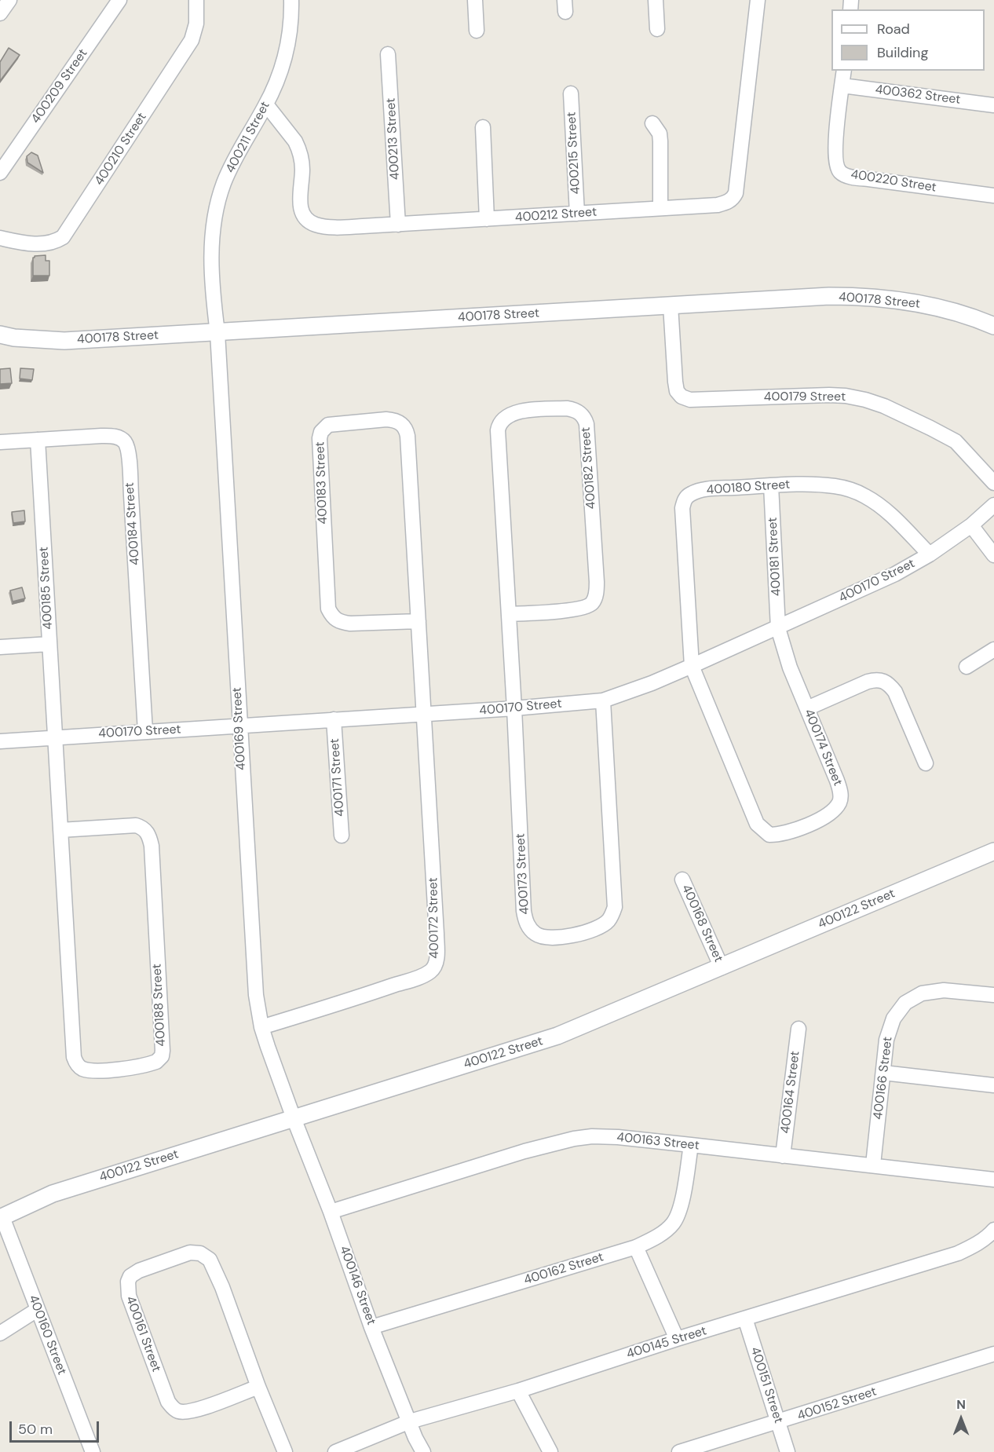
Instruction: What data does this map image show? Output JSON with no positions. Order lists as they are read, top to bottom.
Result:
{
  "streets": {
    "street": [
      "400209 Street",
      "400362 Street",
      "400211 Street",
      "400213 Street",
      "400210 Street",
      "400215 Street",
      "400220 Street",
      "400212 Street",
      "400178 Street",
      "400179 Street",
      "400182 Street",
      "400183 Street",
      "400180 Street",
      "400184 Street",
      "400181 Street",
      "400170 Street",
      "400185 Street",
      "400169 Street",
      "400174 Street",
      "400171 Street",
      "400173 Street",
      "400122 Street",
      "400172 Street",
      "400168 Street",
      "400188 Street",
      "400166 Street",
      "400164 Street",
      "400163 Street",
      "400162 Street",
      "400146 Street",
      "400161 Street",
      "400160 Street",
      "400145 Street",
      "400151 Street",
      "400152 Street"
    ]
  },
  "crossings": [
    ["400362 Street", "400220 Street"],
    ["400211 Street", "400212 Street"],
    ["400211 Street", "400178 Street"],
    ["400211 Street", "400169 Street"],
    ["400213 Street", "400212 Street"],
    ["400215 Street", "400212 Street"],
    ["400178 Street", "400179 Street"],
    ["400178 Street", "400169 Street"],
    ["400182 Street", "400170 Street"],
    ["400182 Street", "400173 Street"],
    ["400183 Street", "400170 Street"],
    ["400183 Street", "400172 Street"],
    ["400180 Street", "400181 Street"],
    ["400180 Street", "400170 Street"],
    ["400180 Street", "400174 Street"],
    ["400184 Street", "400170 Street"],
    ["400184 Street", "400185 Street"],
    ["400181 Street", "400170 Street"],
    ["400181 Street", "400174 Street"],
    ["400170 Street", "400185 Street"],
    ["400170 Street", "400169 Street"],
    ["400170 Street", "400174 Street"],
    ["400170 Street", "400171 Street"],
    ["400170 Street", "400173 Street"],
    ["400170 Street", "400172 Street"],
    ["400170 Street", "400188 Street"],
    ["400185 Street", "400188 Street"],
    ["400169 Street", "400122 Street"],
    ["400169 Street", "400172 Street"],
    ["400169 Street", "400146 Street"],
    ["400122 Street", "400168 Street"],
    ["400122 Street", "400146 Street"],
    ["400122 Street", "400160 Street"],
    ["400166 Street", "400163 Street"],
    ["400164 Street", "400163 Street"],
    ["400163 Street", "400162 Street"],
    ["400163 Street", "400146 Street"],
    ["400162 Street", "400146 Street"],
    ["400146 Street", "400145 Street"],
    ["400145 Street", "400151 Street"],
    ["400151 Street", "400152 Street"]
  ],
  "legend": ["Road", "Building"],
  "scale_bar": "50 m",
  "north": "top"
}
